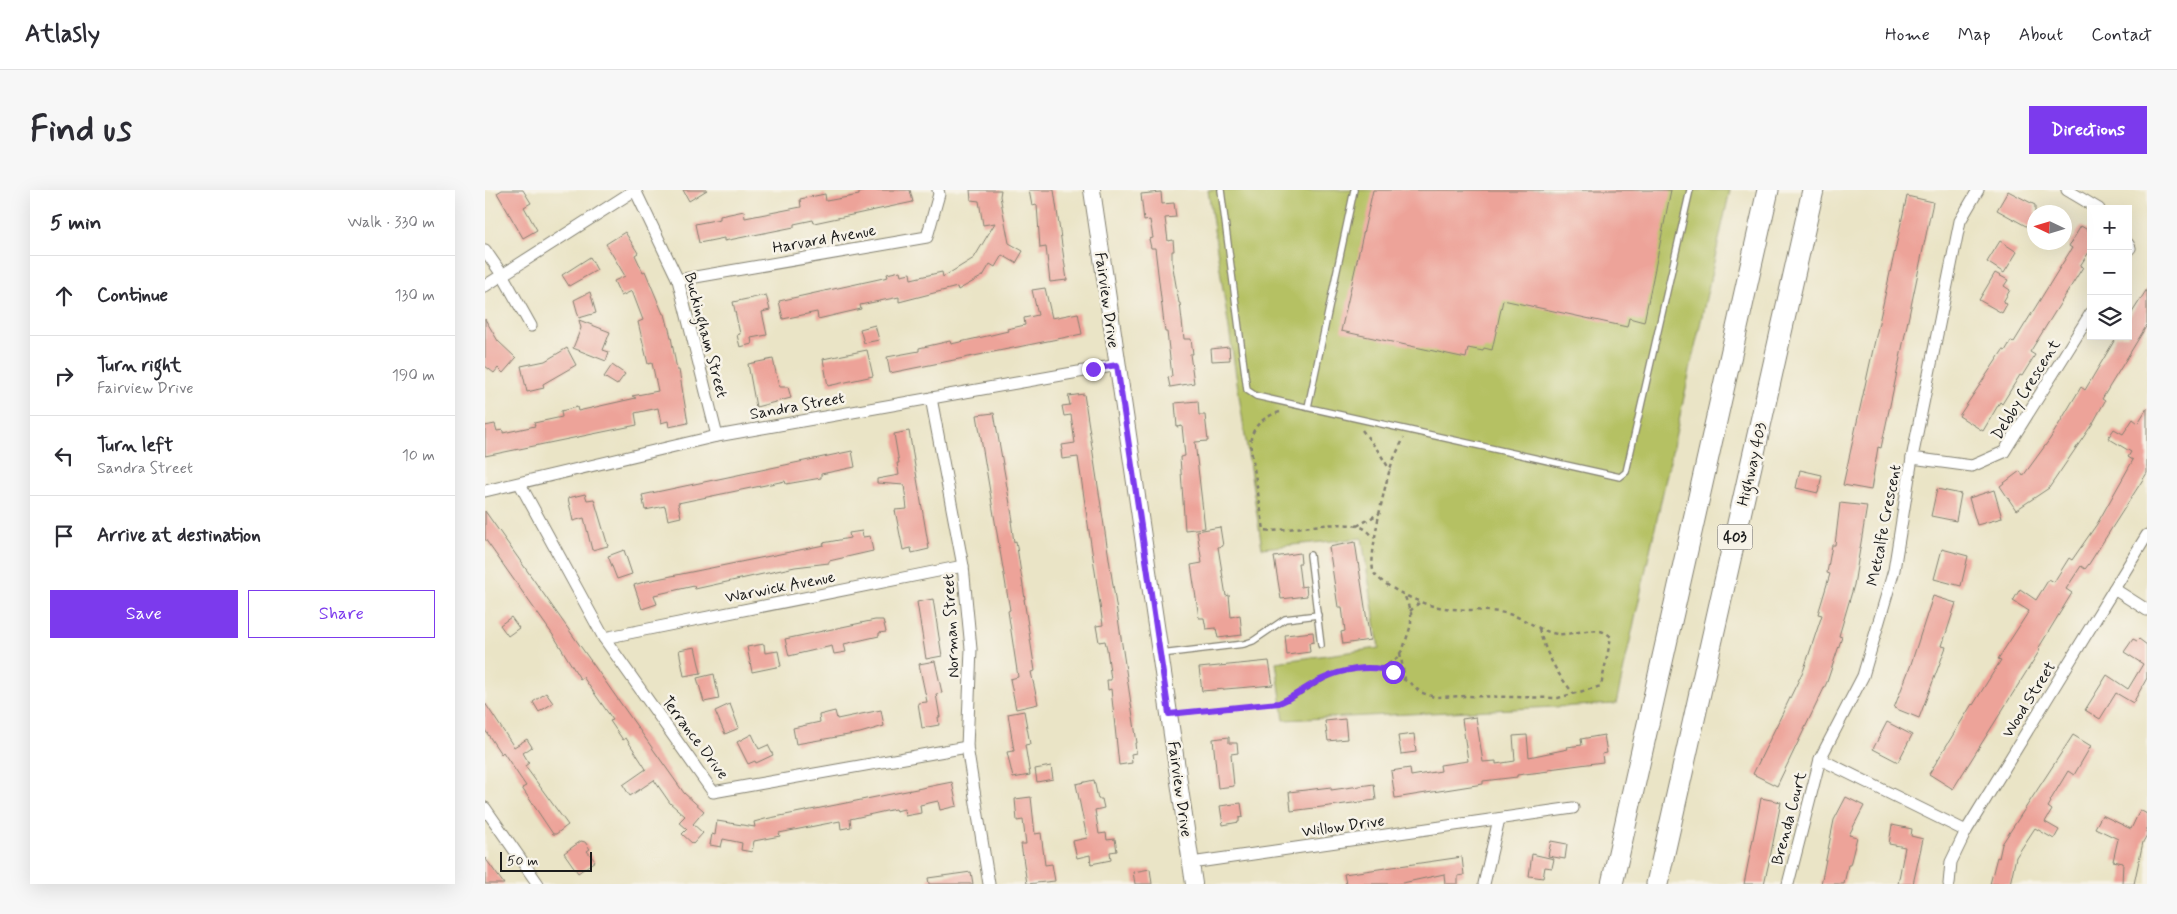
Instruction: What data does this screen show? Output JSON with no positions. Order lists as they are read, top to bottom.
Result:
{
  "streets": {
    "highway": ["Highway 403", "403"],
    "main road": ["Fairview Drive"],
    "street": [
      "Harvard Avenue",
      "Buckingham Street",
      "Debby Crescent",
      "Sandra Street",
      "Metcalfe Crescent",
      "Warwick Avenue",
      "Norman Street",
      "Wood Street",
      "Terrance Drive",
      "Brenda Court",
      "Willow Drive"
    ]
  },
  "crossings": [
    ["Harvard Avenue", "Buckingham Street"],
    ["Fairview Drive", "Sandra Street"],
    ["Fairview Drive", "Willow Drive"],
    ["Buckingham Street", "Sandra Street"],
    ["Debby Crescent", "Metcalfe Crescent"],
    ["Sandra Street", "Norman Street"],
    ["Sandra Street", "Terrance Drive"],
    ["Metcalfe Crescent", "Brenda Court"],
    ["Warwick Avenue", "Norman Street"],
    ["Warwick Avenue", "Terrance Drive"],
    ["Norman Street", "Terrance Drive"]
  ],
  "scale_bar": "50 m",
  "north": "left",
  "page": {
    "header": "Atlasly",
    "nav": [
      "Home",
      "Map",
      "About",
      "Contact"
    ],
    "buttons": [
      "Directions",
      ["Save", "Share"]
    ],
    "title": "Find us",
    "heading": ["5 min", "Walk · 330 m"],
    "map_buttons": ["+", "−"],
    "list": [
      ["Continue", "130 m"],
      ["Turn right", "Fairview Drive", "190 m"],
      ["Turn left", "Sandra Street", "10 m"],
      "Arrive at destination"
    ],
    "scale": "50 m"
  }
}
